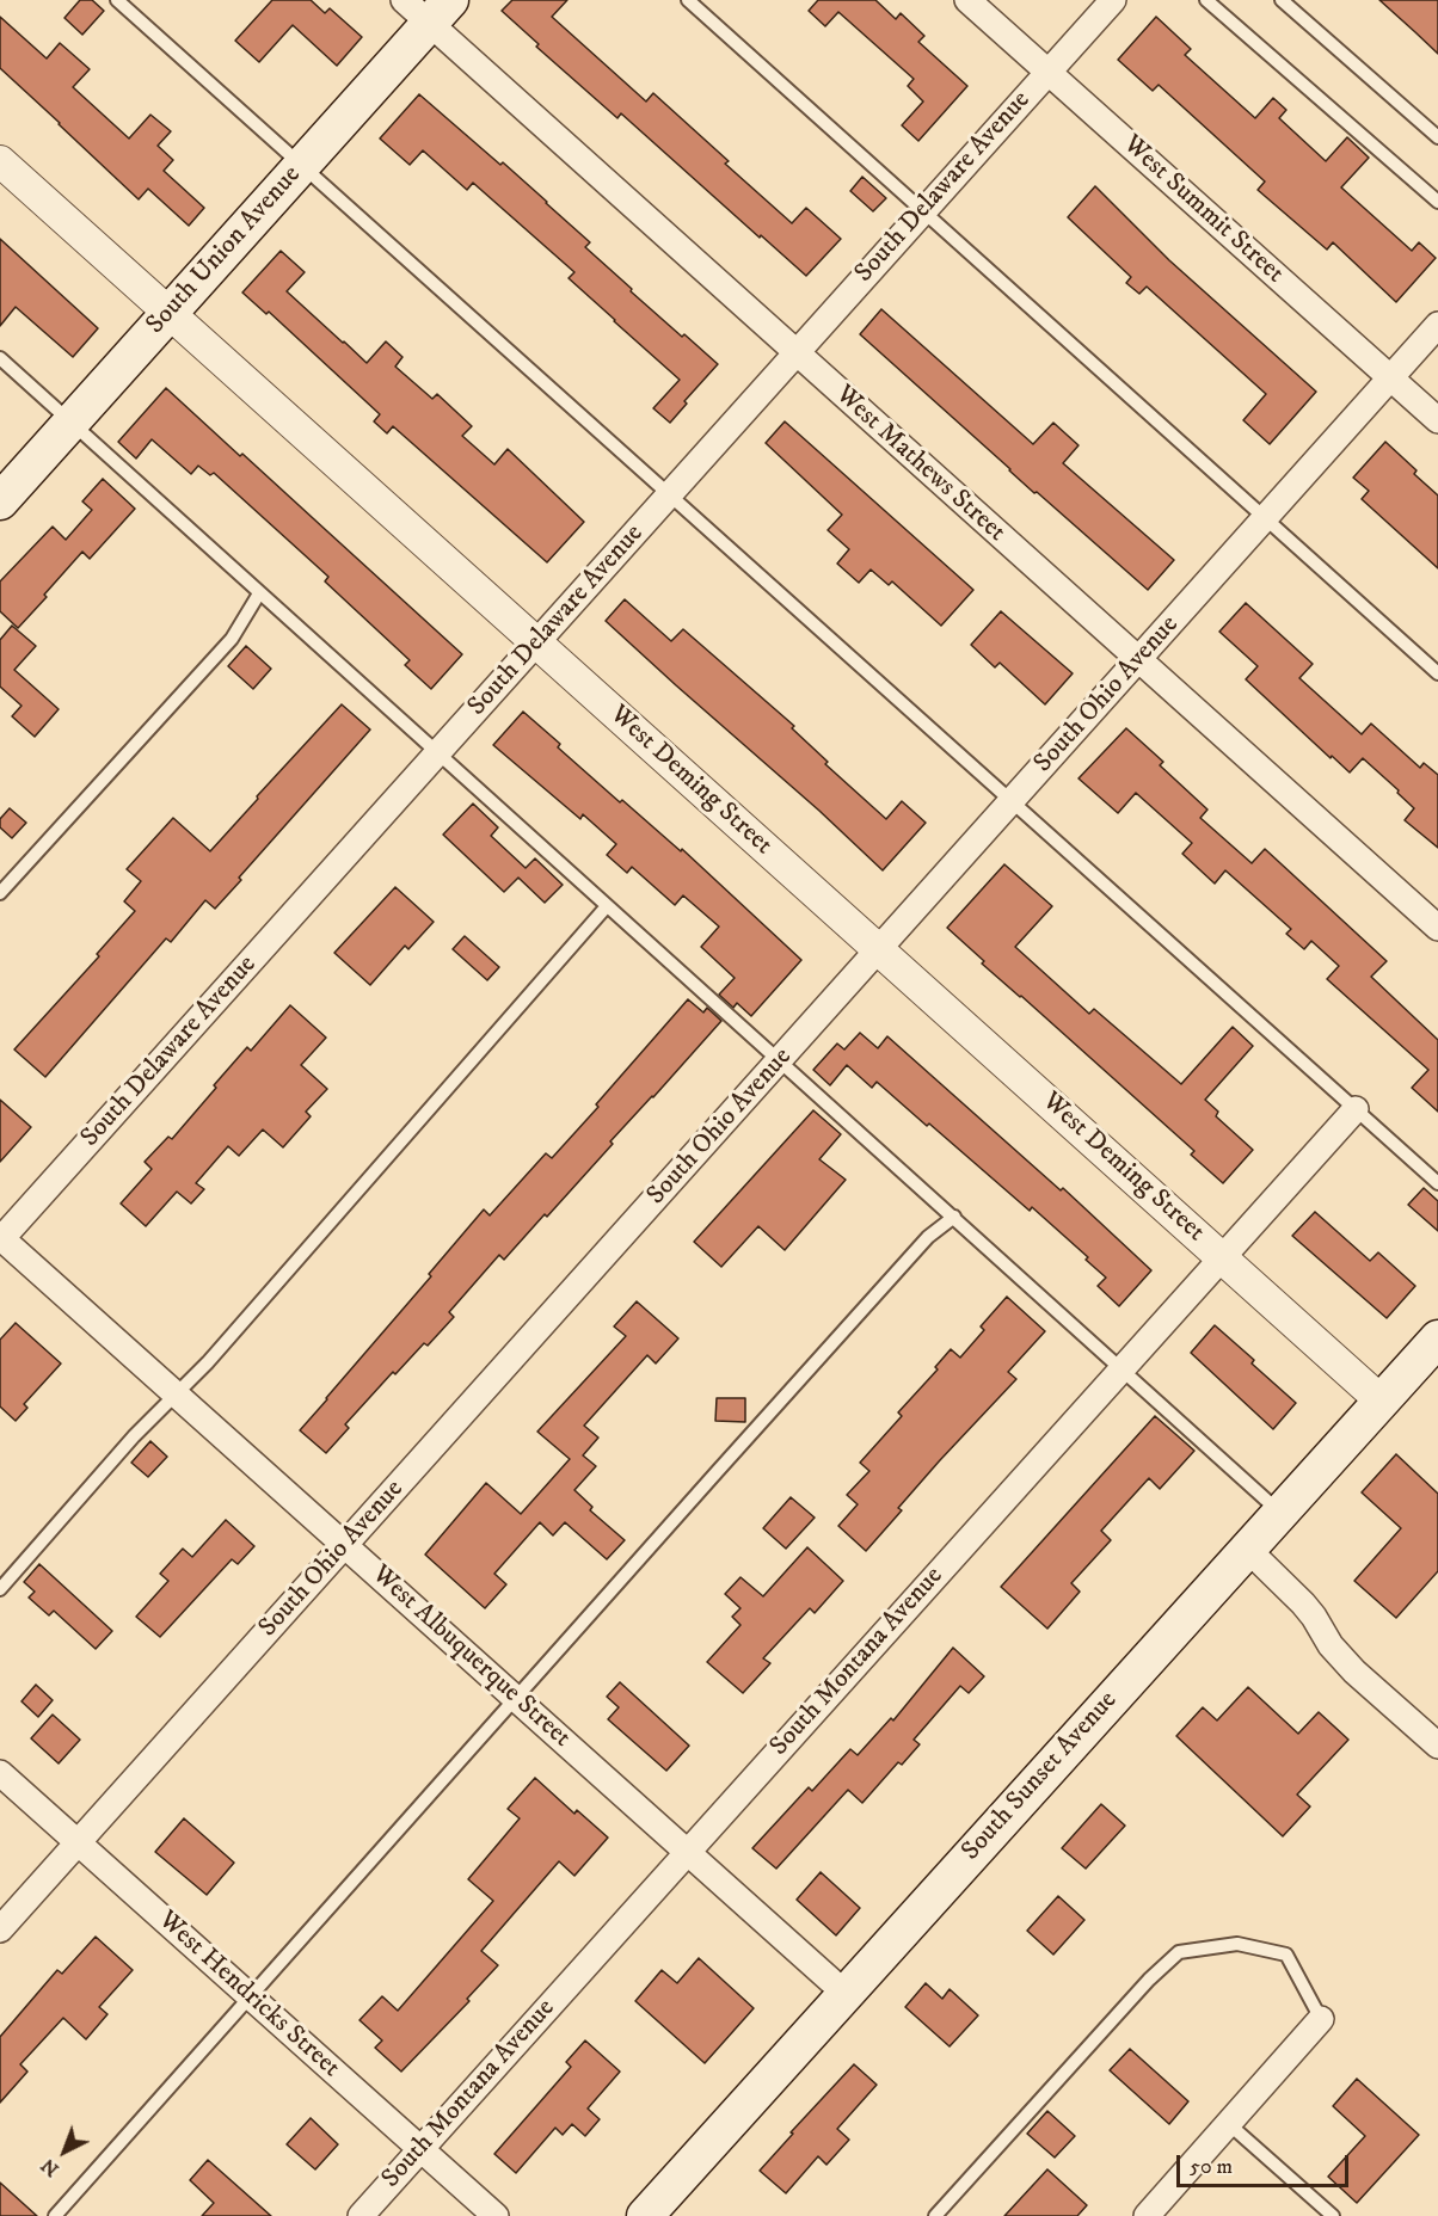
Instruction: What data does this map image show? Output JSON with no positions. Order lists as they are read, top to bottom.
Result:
{
  "streets": {
    "main road": ["South Union Avenue", "South Sunset Avenue"],
    "street": [
      "South Delaware Avenue",
      "West Summit Street",
      "West Mathews Street",
      "South Ohio Avenue",
      "West Deming Street",
      "West Albuquerque Street",
      "South Montana Avenue",
      "West Hendricks Street"
    ]
  },
  "crossings": [
    ["South Delaware Avenue", "West Summit Street"],
    ["South Delaware Avenue", "West Mathews Street"],
    ["South Delaware Avenue", "West Deming Street"],
    ["South Delaware Avenue", "West Albuquerque Street"],
    ["West Summit Street", "South Ohio Avenue"],
    ["South Union Avenue", "West Mathews Street"],
    ["South Union Avenue", "West Deming Street"],
    ["West Mathews Street", "South Ohio Avenue"],
    ["South Ohio Avenue", "West Deming Street"],
    ["South Ohio Avenue", "West Albuquerque Street"],
    ["South Ohio Avenue", "West Hendricks Street"],
    ["West Deming Street", "South Montana Avenue"],
    ["West Deming Street", "South Sunset Avenue"],
    ["West Albuquerque Street", "South Montana Avenue"],
    ["West Albuquerque Street", "South Sunset Avenue"],
    ["South Montana Avenue", "West Hendricks Street"]
  ],
  "scale_bar": "50 m",
  "north": "bottom left"
}
